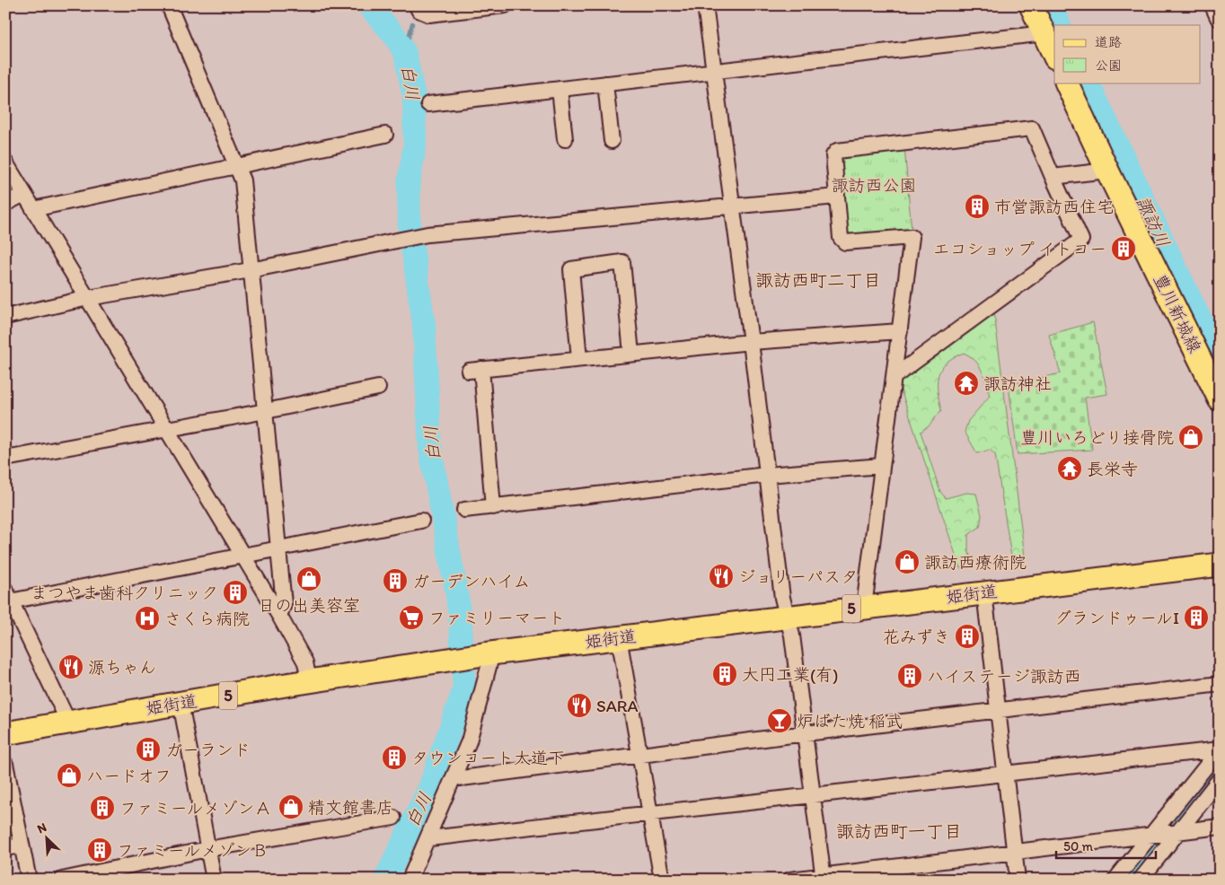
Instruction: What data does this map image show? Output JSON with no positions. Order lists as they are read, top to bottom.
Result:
{
  "streets": {
    "main road": ["豊川新城線", "姫街道", "5"]
  },
  "districts": ["諏訪西町二丁目", "諏訪西町一丁目"],
  "water": ["白川", "諏訪川"],
  "parks": ["諏訪西公園"],
  "places": {
    "building": [
      "市営諏訪西住宅",
      "エコショップ イトコー",
      "ガーデンハイム",
      "まつやま歯科クリニック",
      "グランドゥールI",
      "花みずき",
      "大円工業(有)",
      "ハイステージ諏訪西",
      "ガーランド",
      "タウンコート大道下",
      "ファミールメゾンＡ",
      "ファミールメゾンＢ"
    ],
    "temple": ["諏訪神社", "長栄寺"],
    "shop": [
      "豊川いろどり接骨院",
      "諏訪西療術院",
      "日の出美容室",
      "ハードオフ",
      "精文館書店"
    ],
    "restaurant": ["ジョリーパスタ", "源ちゃん", "SARA"],
    "supermarket": ["ファミリーマート"],
    "hospital": ["さくら病院"],
    "bar": ["炉ばた焼 稲武"]
  },
  "legend": ["道路", "公園"],
  "scale_bar": "50 m",
  "north": "top left"
}
